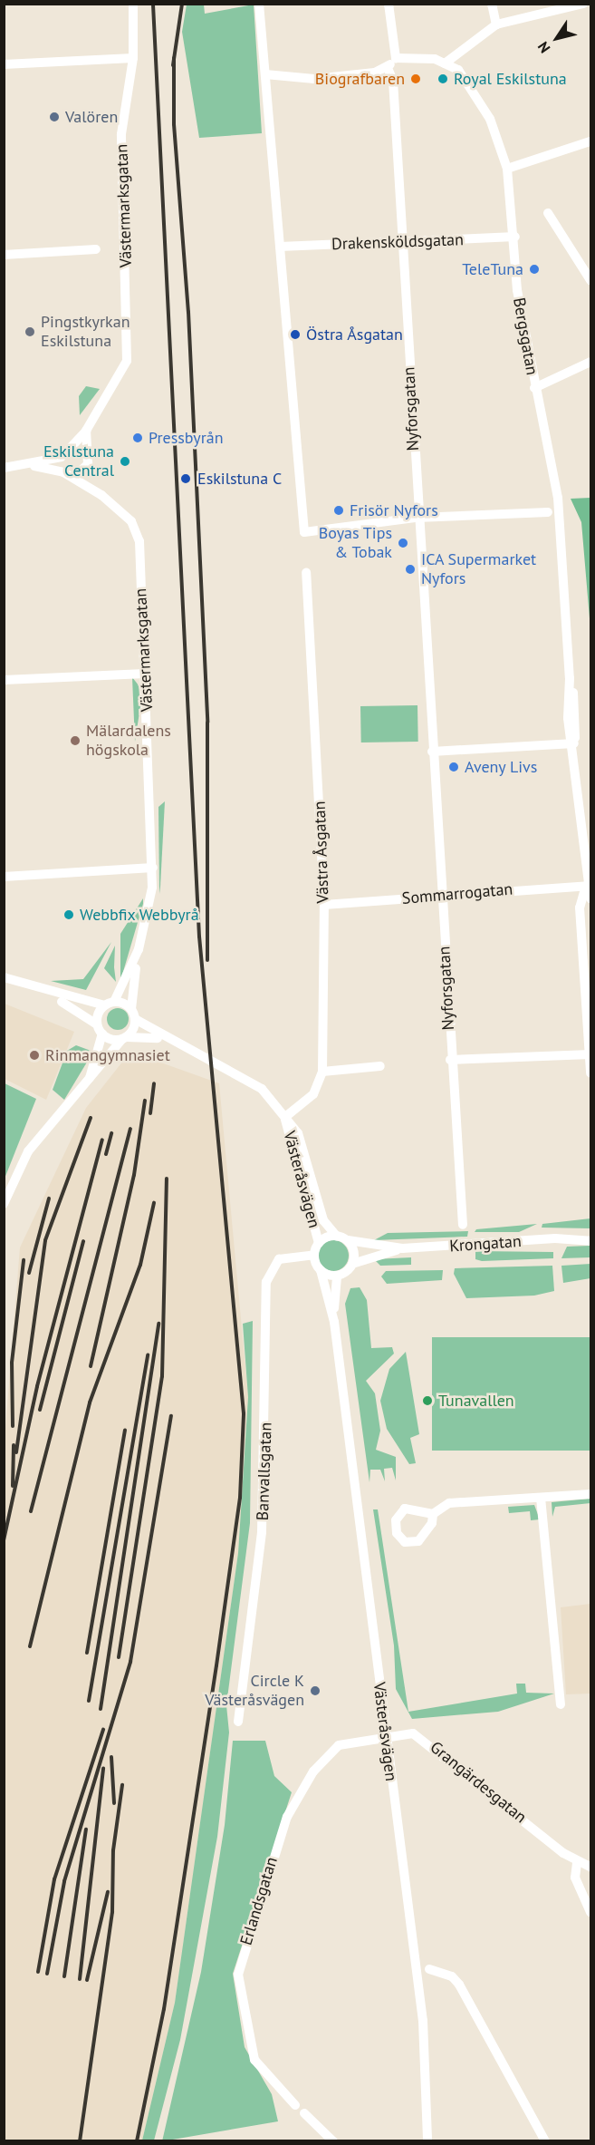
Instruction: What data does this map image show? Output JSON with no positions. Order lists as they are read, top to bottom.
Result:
{
  "streets": {
    "street": [
      "Västermarksgatan",
      "Drakensköldsgatan",
      "Bergsgatan",
      "Nyforsgatan",
      "Västra Åsgatan",
      "Sommarrogatan",
      "Västeråsvägen",
      "Krongatan",
      "Banvallsgatan",
      "Grangärdesgatan",
      "Erlandsgatan"
    ]
  },
  "crossings": [
    ["Västermarksgatan", "Västeråsvägen"],
    ["Drakensköldsgatan", "Bergsgatan"],
    ["Bergsgatan", "Sommarrogatan"],
    ["Västra Åsgatan", "Sommarrogatan"],
    ["Västra Åsgatan", "Västeråsvägen"],
    ["Västeråsvägen", "Krongatan"],
    ["Västeråsvägen", "Banvallsgatan"],
    ["Västeråsvägen", "Grangärdesgatan"],
    ["Västeråsvägen", "Erlandsgatan"],
    ["Krongatan", "Banvallsgatan"],
    ["Grangärdesgatan", "Erlandsgatan"]
  ],
  "places": [
    "Biografbaren",
    "Royal Eskilstuna",
    "Valören",
    "TeleTuna",
    "Pingstkyrkan Eskilstuna",
    "Östra Åsgatan",
    "Pressbyrån",
    "Eskilstuna Central",
    "Eskilstuna C",
    "Frisör Nyfors",
    "Boyas Tips & Tobak",
    "ICA Supermarket Nyfors",
    "Mälardalens högskola",
    "Aveny Livs",
    "Webbfix Webbyrå",
    "Rinmangymnasiet",
    "Tunavallen",
    "Circle K Västeråsvägen"
  ],
  "north": "bottom left"
}
